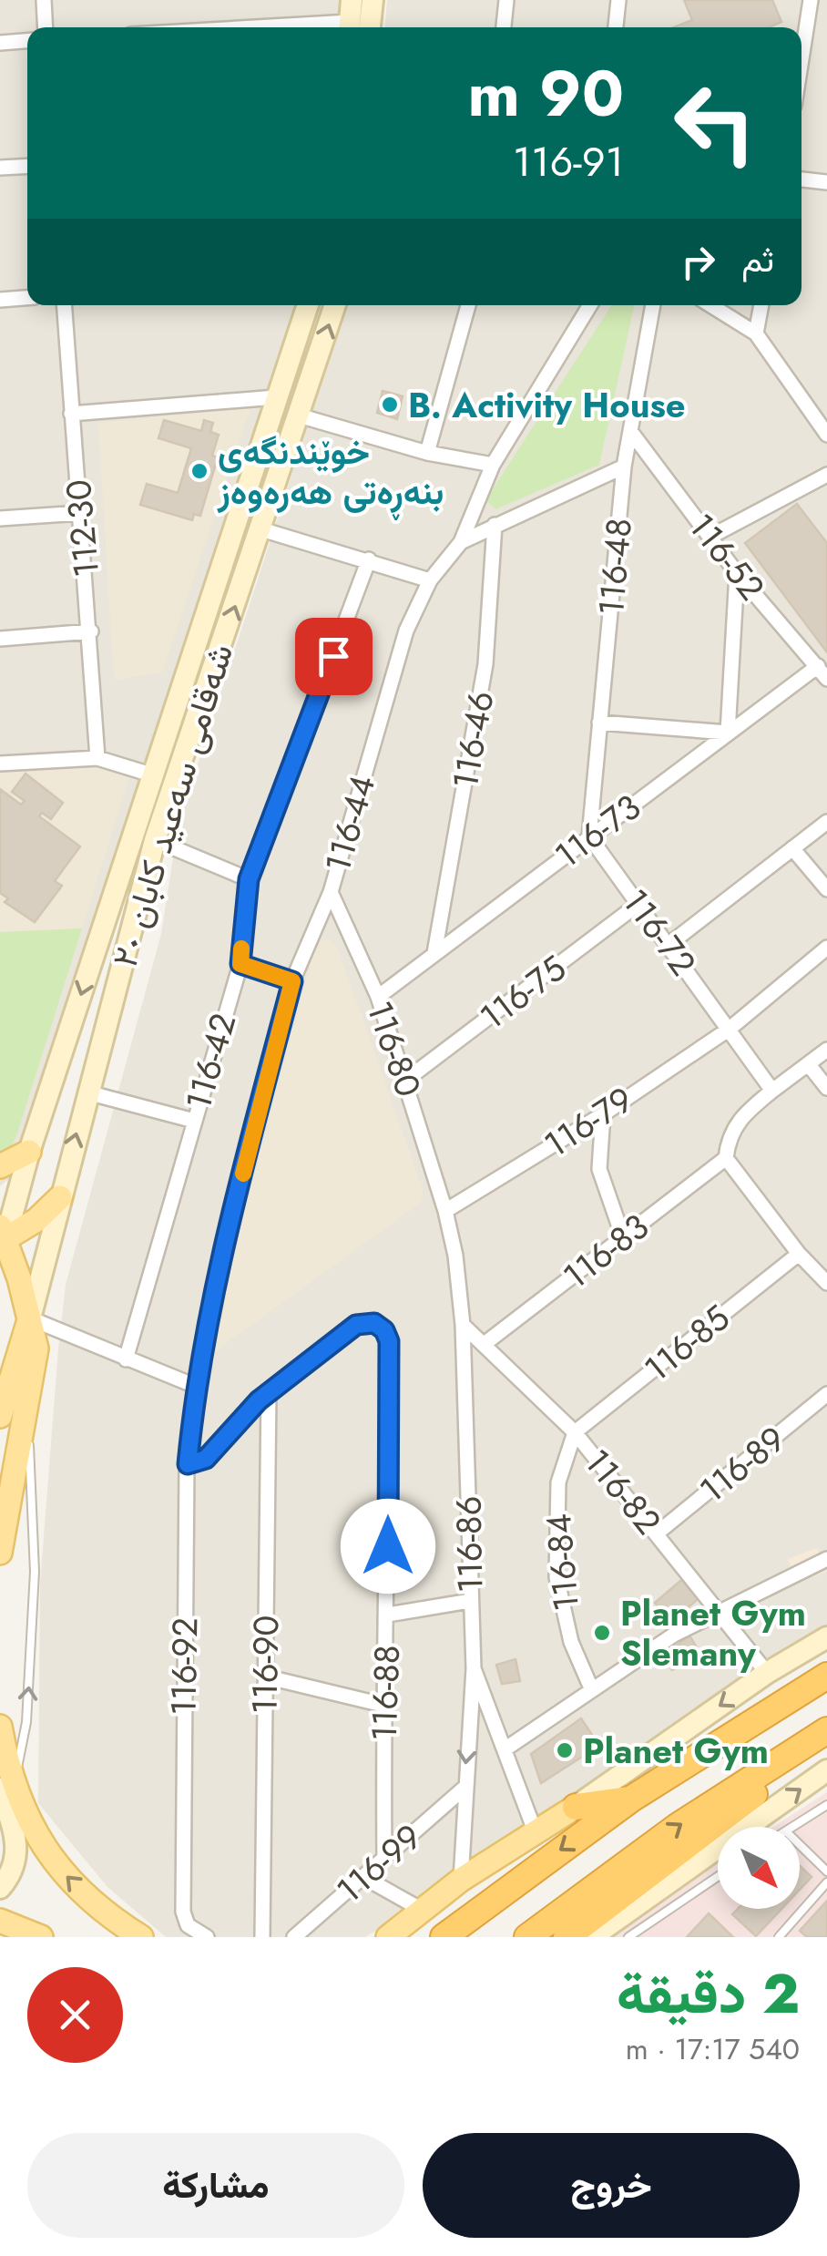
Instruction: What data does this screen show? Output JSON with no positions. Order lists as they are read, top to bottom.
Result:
{
  "streets": {
    "main road": ["شەقامی سەعید کابان ٢٠"],
    "street": [
      "112-30",
      "116-52",
      "116-48",
      "116-46",
      "116-44",
      "116-73",
      "116-72",
      "116-75",
      "116-80",
      "116-42",
      "116-79",
      "116-83",
      "116-85",
      "116-89",
      "116-82",
      "116-86",
      "116-84",
      "116-90",
      "116-92",
      "116-88",
      "116-99"
    ]
  },
  "crossings": [
    ["116-52", "116-48"],
    ["116-52", "116-73"],
    ["116-48", "116-73"],
    ["116-48", "116-72"],
    ["116-46", "116-73"],
    ["116-44", "116-80"],
    ["116-44", "116-92"],
    ["116-73", "116-72"],
    ["116-73", "116-80"],
    ["116-72", "116-75"],
    ["116-72", "116-79"],
    ["116-75", "116-80"],
    ["116-80", "116-79"],
    ["116-80", "116-86"],
    ["116-79", "116-86"],
    ["116-83", "116-82"],
    ["116-85", "116-82"],
    ["116-85", "116-84"],
    ["116-89", "116-82"],
    ["116-82", "116-86"],
    ["116-82", "116-84"],
    ["116-86", "116-99"],
    ["116-90", "116-88"],
    ["116-88", "116-99"]
  ],
  "places": [
    "B. Activity House",
    "خوێندنگەی بنەڕەتی هەرەوەز",
    "Planet Gym Slemany",
    "Planet Gym"
  ],
  "north": "bottom right",
  "page": {
    "turn": ["90 m", "116-91"],
    "then": "ثم",
    "heading": ["2 دقيقة", "540 m · 17:17"],
    "buttons": ["خروج", "مشاركة"]
  }
}
